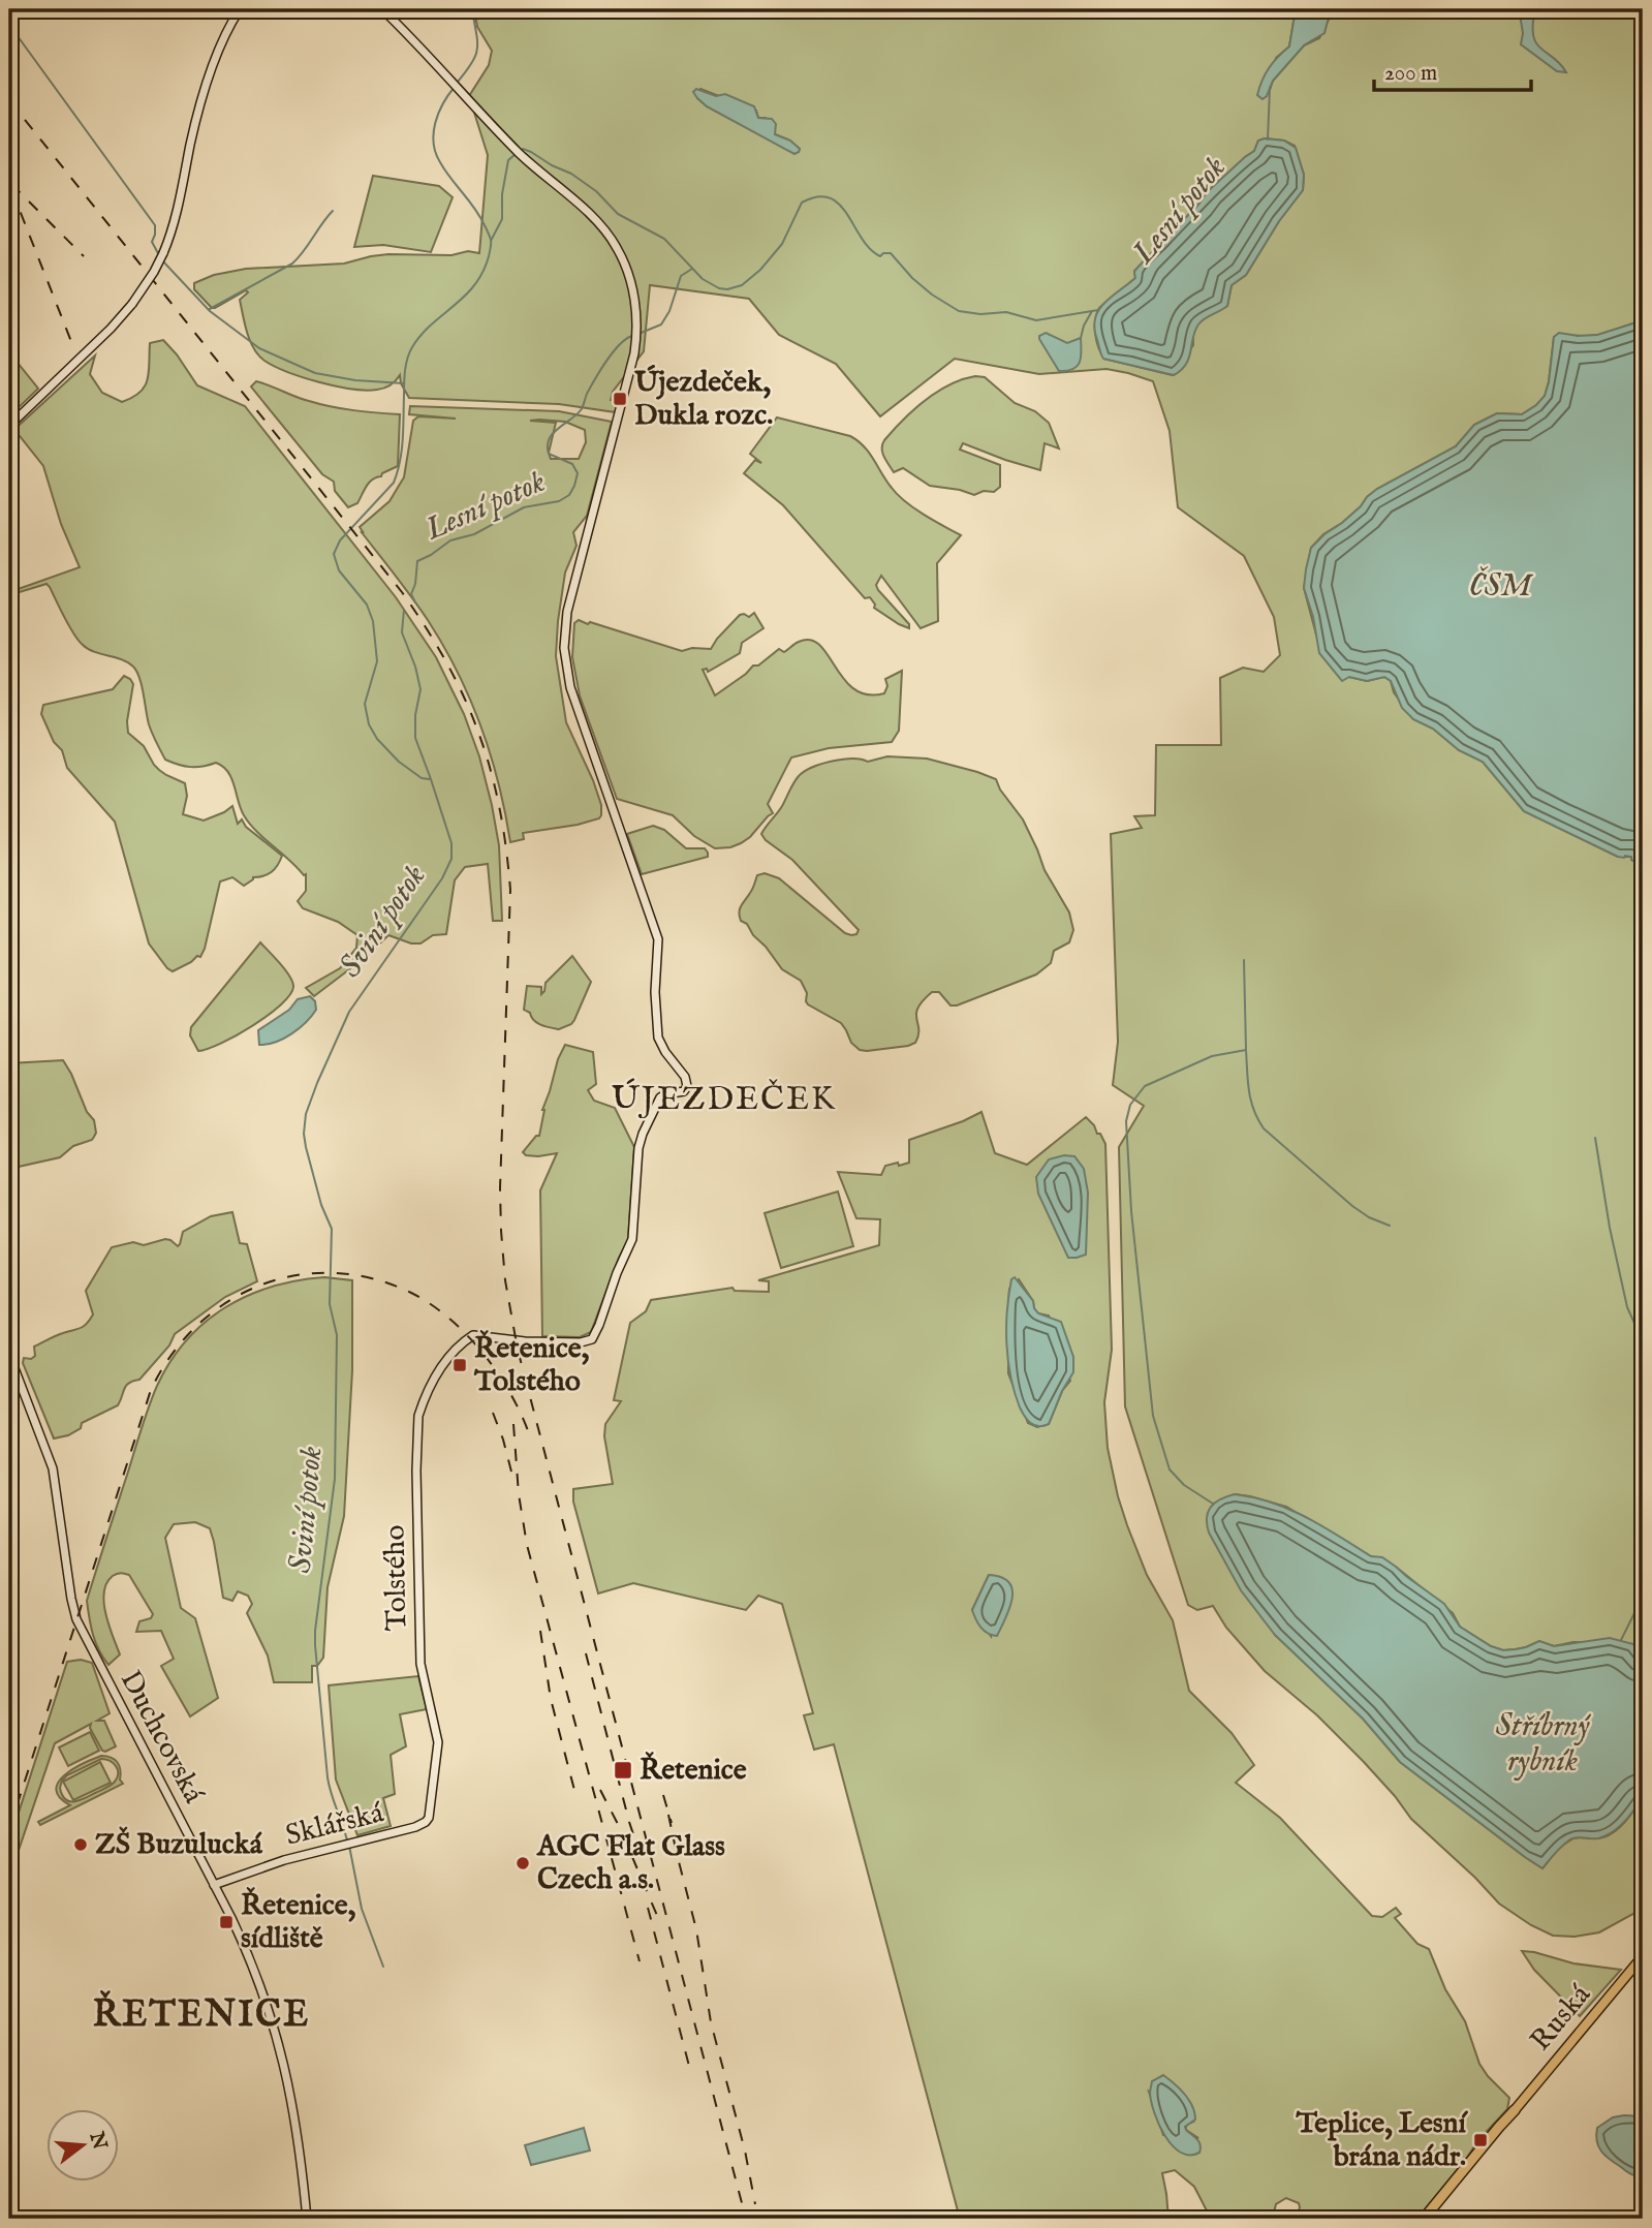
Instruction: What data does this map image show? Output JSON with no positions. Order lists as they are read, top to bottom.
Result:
{
  "streets": {
    "main road": ["Ruská"],
    "street": ["Tolstého", "Duchcovská", "Sklářská"]
  },
  "crossings": [
    ["Tolstého", "Sklářská"],
    ["Duchcovská", "Sklářská"]
  ],
  "districts": ["ÚJEZDEČEK", "ŘETENICE"],
  "water": [
    "Lesní potok",
    "ČSM",
    "Sviní potok",
    "Stříbrný rybník"
  ],
  "places": {
    "transit": [
      "Újezdeček, Dukla rozc.",
      "Řetenice, Tolstého",
      "Řetenice",
      "Řetenice, sídliště",
      "Teplice, Lesní brána nádr."
    ],
    "other": ["ZŠ Buzulucká", "AGC Flat Glass Czech a.s."]
  },
  "scale_bar": "200 m",
  "north": "right"
}
